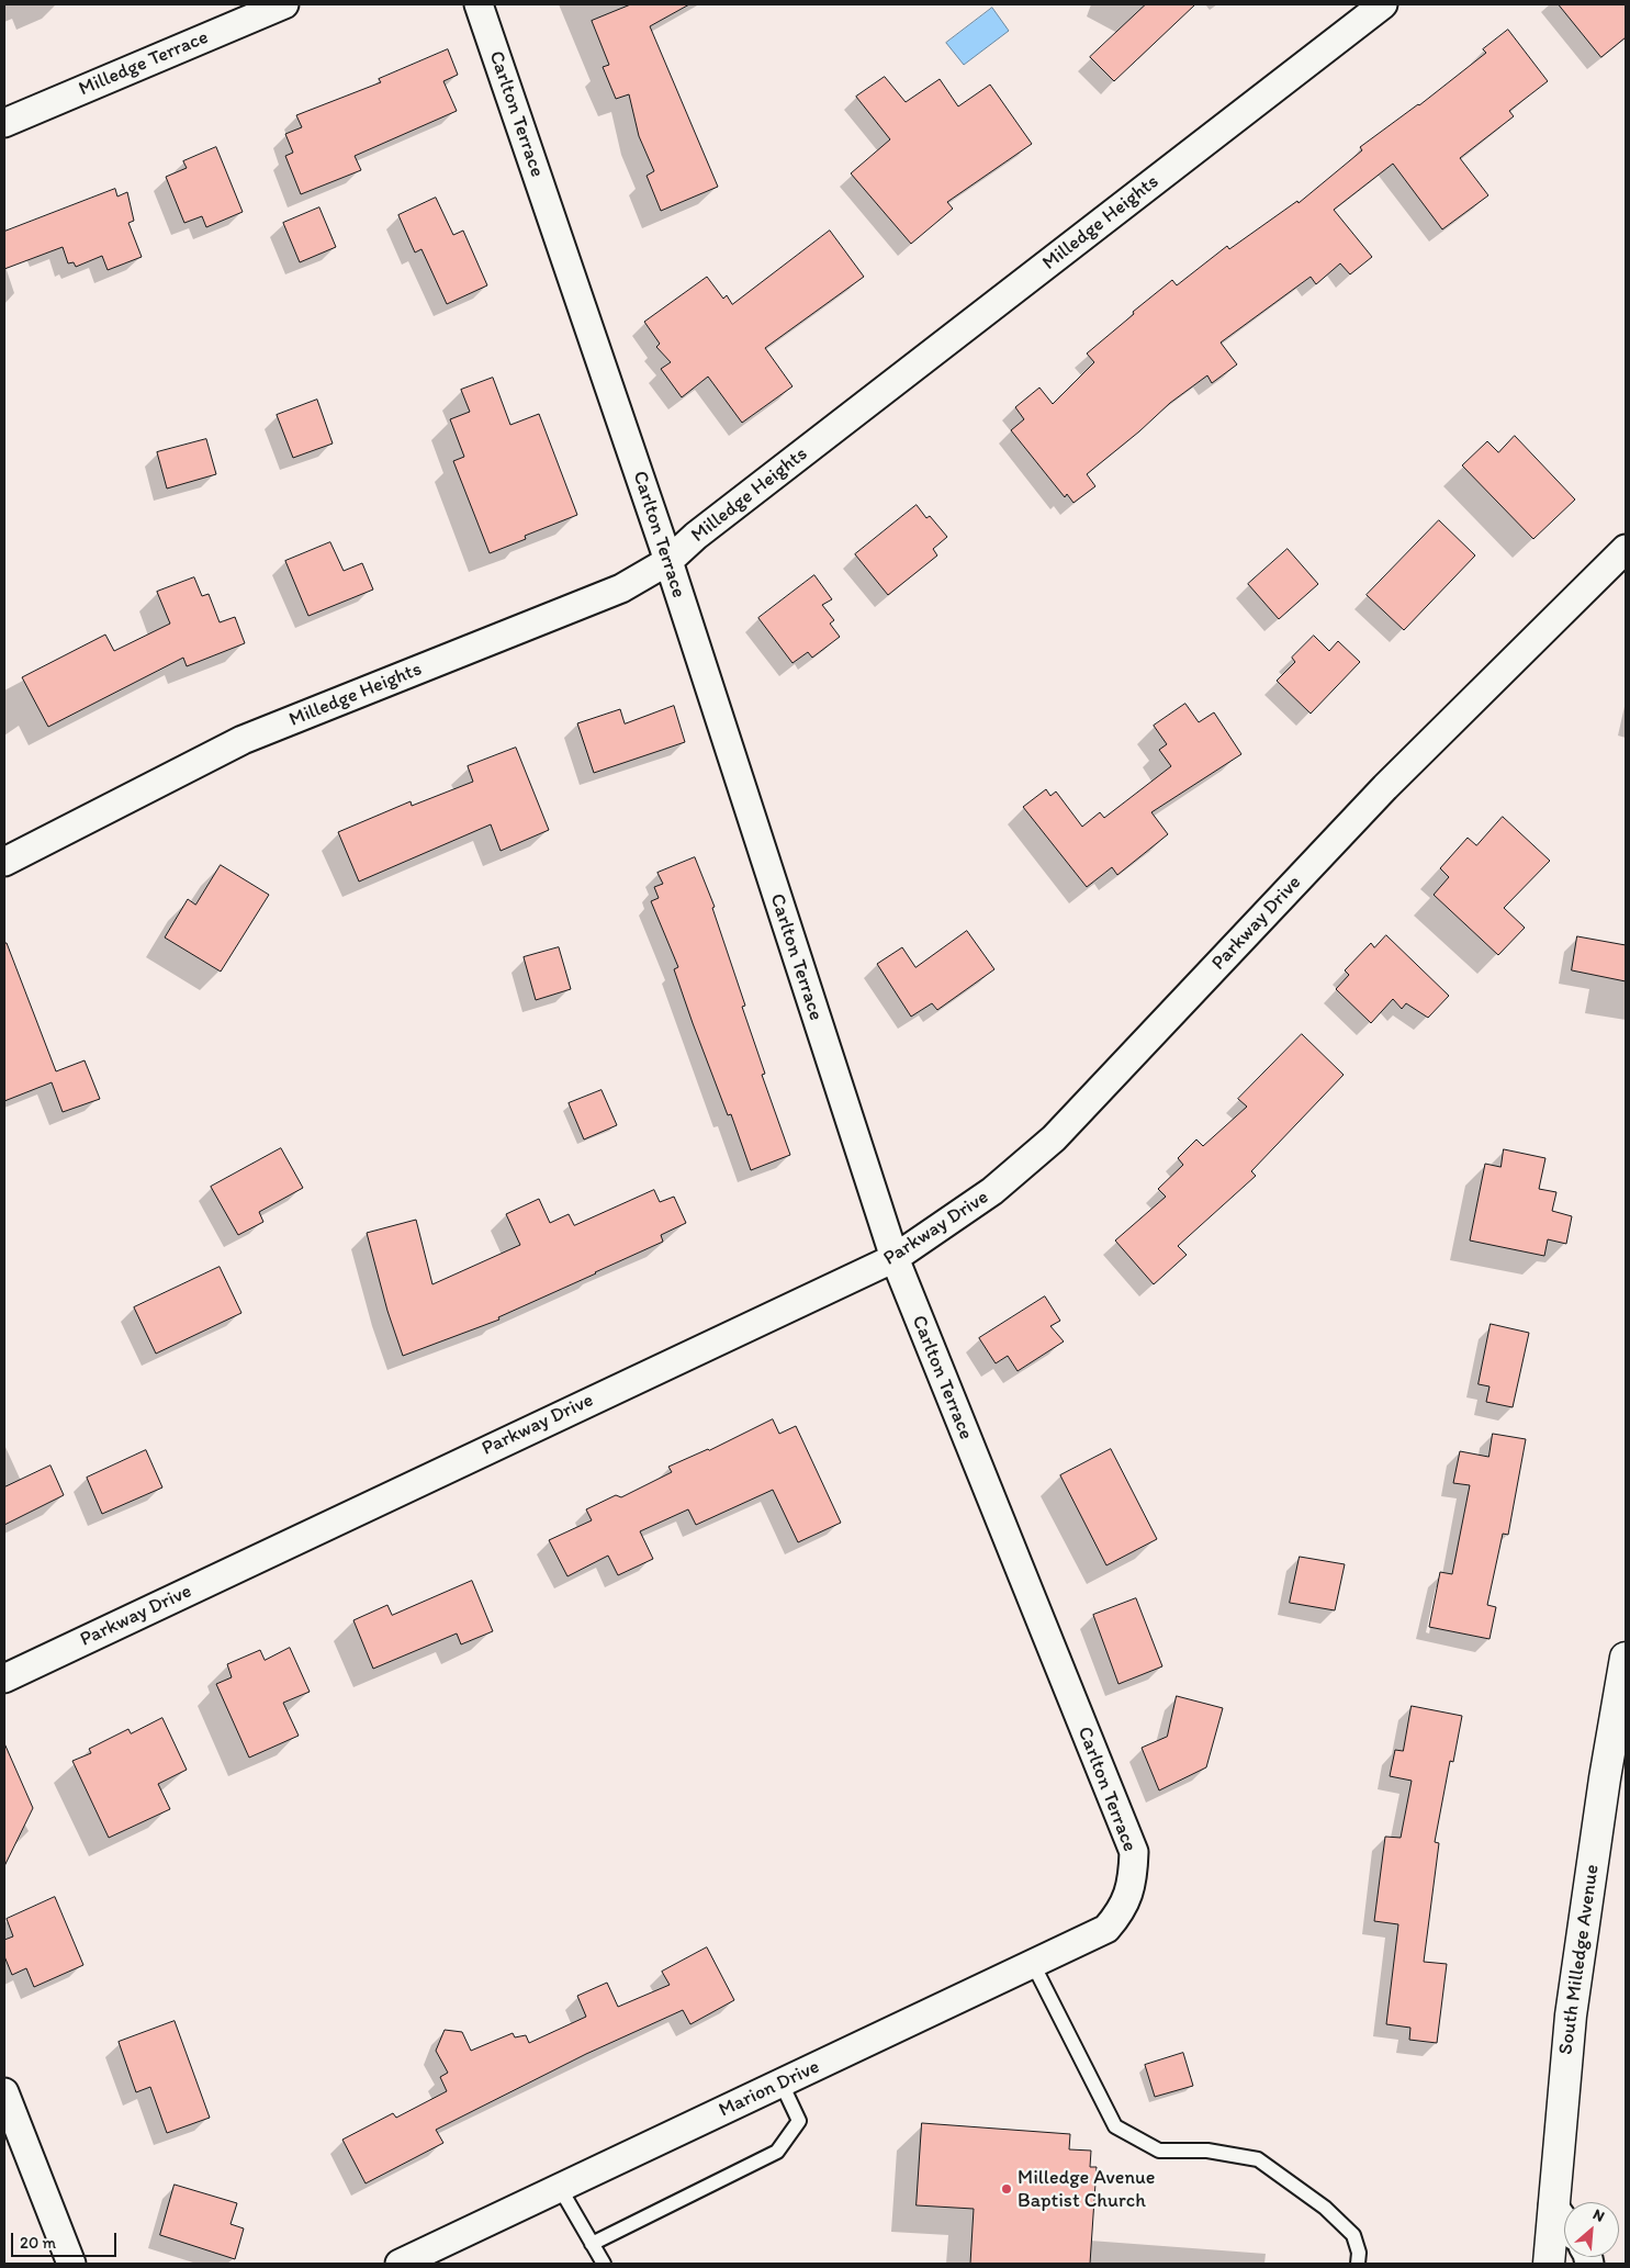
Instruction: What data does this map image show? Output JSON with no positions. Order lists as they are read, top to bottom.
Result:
{
  "streets": {
    "main road": ["South Milledge Avenue"],
    "street": [
      "Milledge Terrace",
      "Carlton Terrace",
      "Milledge Heights",
      "Parkway Drive",
      "Marion Drive"
    ]
  },
  "crossings": [
    ["Carlton Terrace", "Milledge Heights"],
    ["Carlton Terrace", "Parkway Drive"],
    ["Carlton Terrace", "Marion Drive"]
  ],
  "places": ["Milledge Avenue Baptist Church"],
  "scale_bar": "20 m",
  "north": "top right"
}
